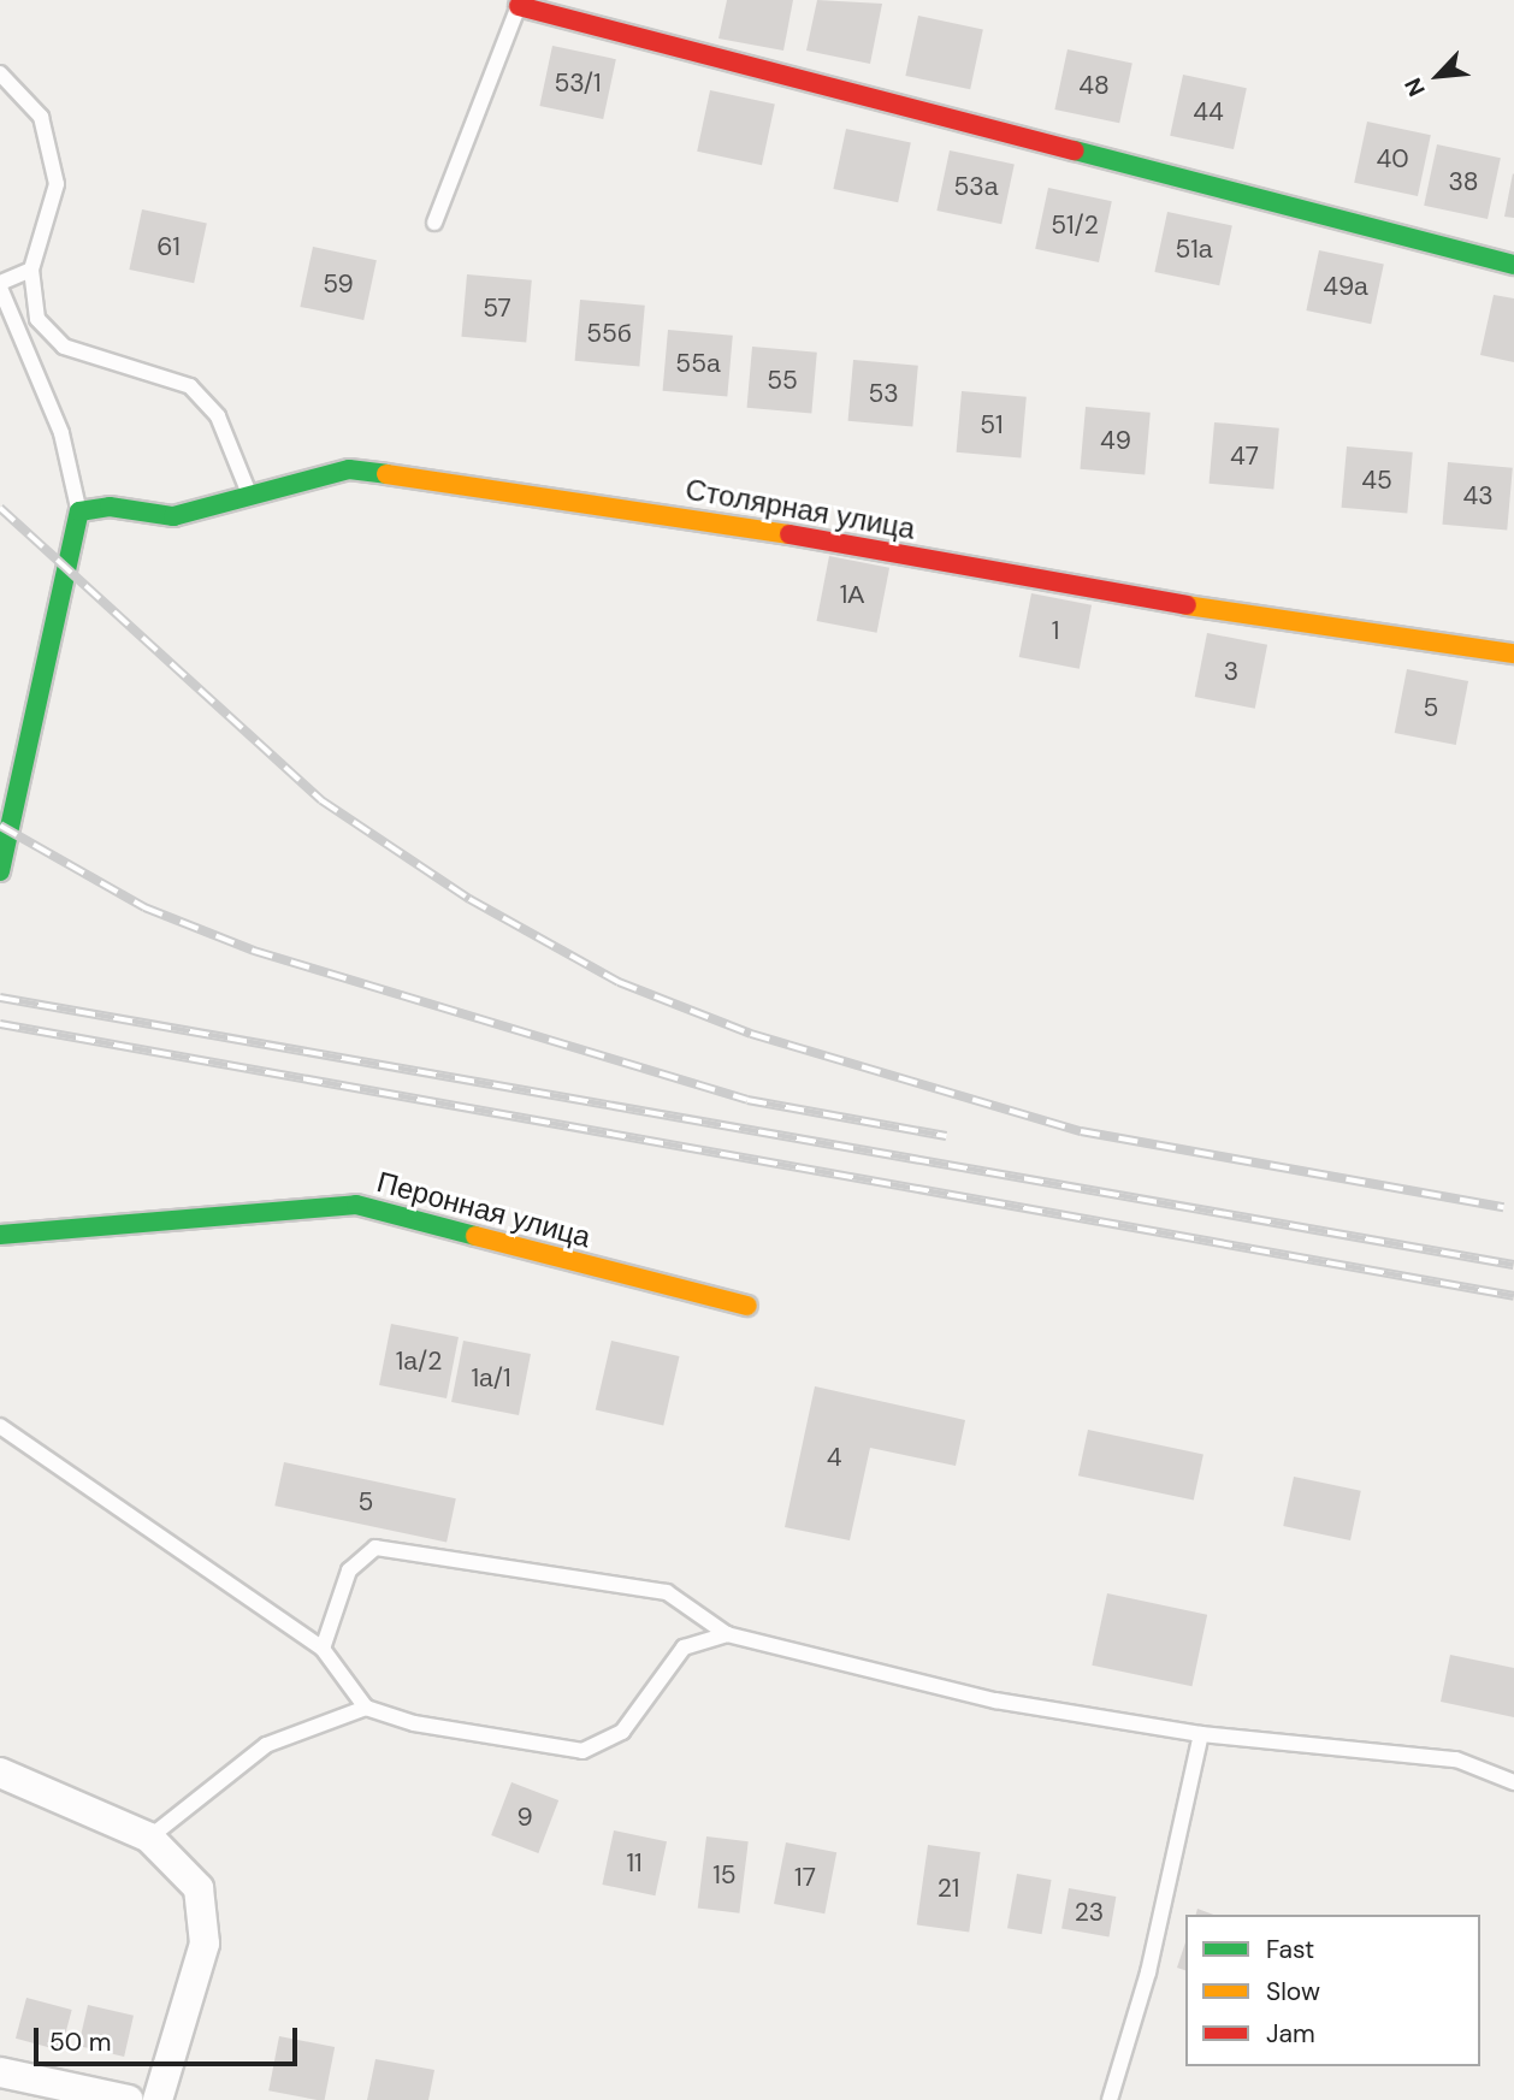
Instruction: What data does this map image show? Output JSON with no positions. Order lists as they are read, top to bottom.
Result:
{
  "streets": {
    "street": ["Столярная улица", "Перонная улица"]
  },
  "house_numbers": [
    "53/1",
    "48",
    "44",
    "40",
    "38",
    "53а",
    "51/2",
    "61",
    "51а",
    "59",
    "49а",
    "57",
    "55б",
    "55а",
    "55",
    "53",
    "51",
    "49",
    "47",
    "45",
    "43",
    "1А",
    "1",
    "3",
    "5",
    "1а/2",
    "1а/1",
    "4",
    "5",
    "9",
    "11",
    "15",
    "17",
    "21",
    "23"
  ],
  "legend": ["Fast", "Slow", "Jam"],
  "scale_bar": "50 m",
  "north": "bottom left"
}
